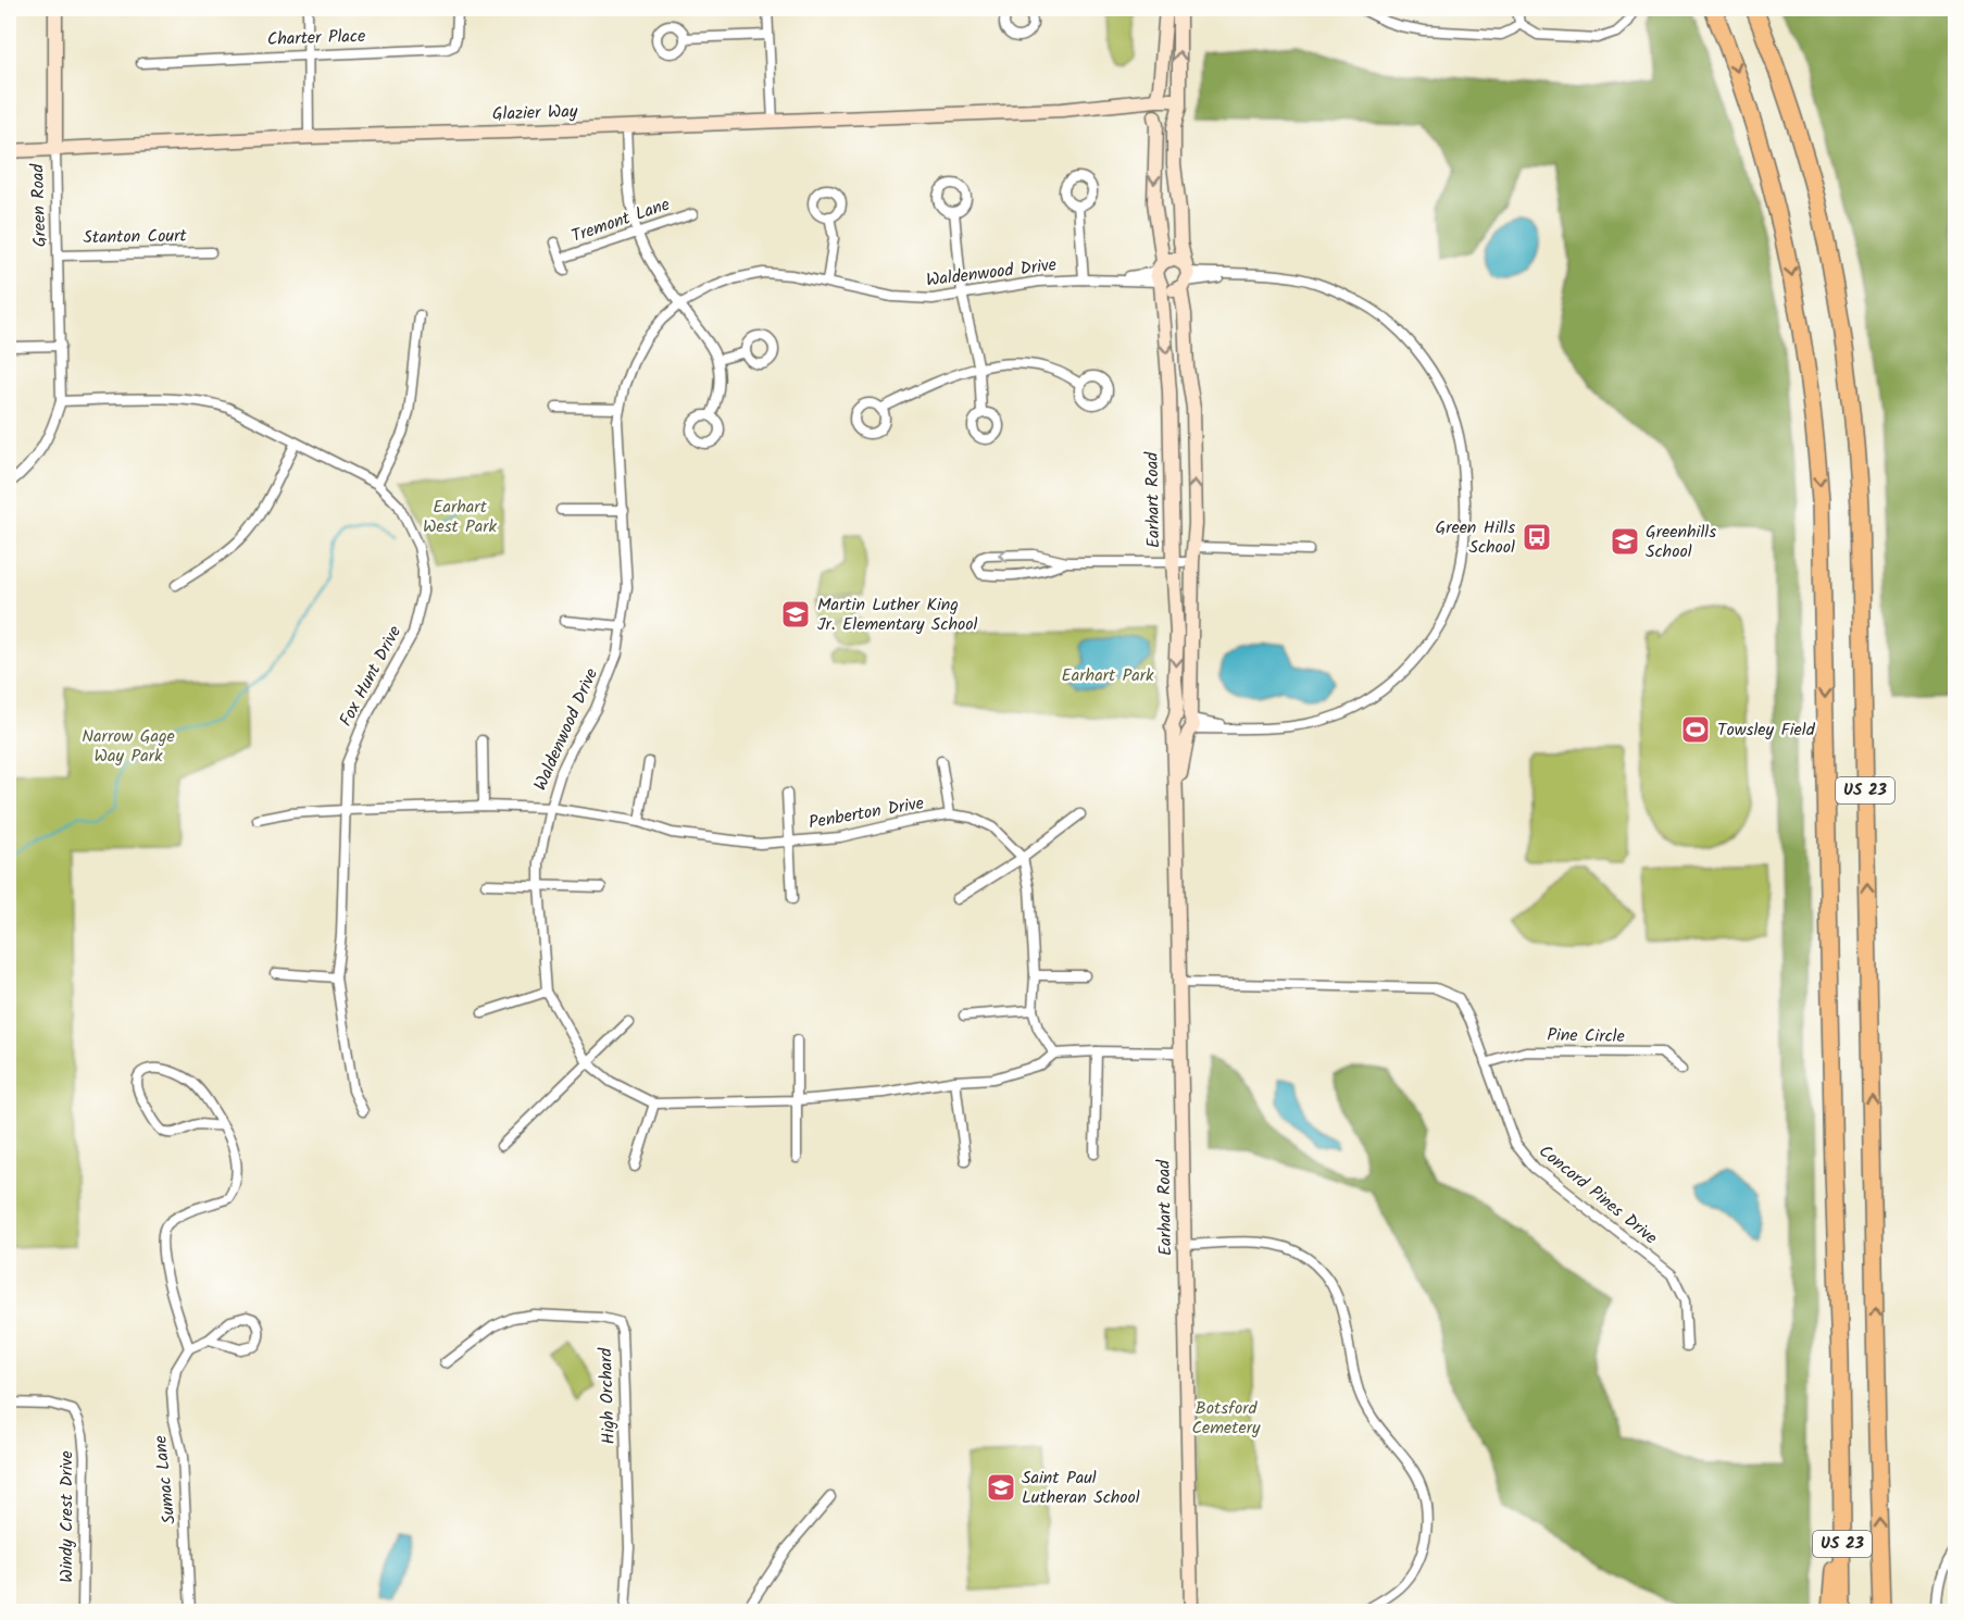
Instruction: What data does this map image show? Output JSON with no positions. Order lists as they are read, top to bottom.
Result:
{
  "streets": {
    "highway": ["US 23"],
    "street": [
      "Charter Place",
      "Glazier Way",
      "Green Road",
      "Tremont Lane",
      "Stanton Court",
      "Waldenwood Drive",
      "Earhart Road",
      "Fox Hunt Drive",
      "Penberton Drive",
      "Pine Circle",
      "Concord Pines Drive",
      "High Orchard",
      "Sumac Lane",
      "Windy Crest Drive"
    ]
  },
  "crossings": [
    ["Glazier Way", "Green Road"],
    ["Glazier Way", "Earhart Road"],
    ["Green Road", "Stanton Court"],
    ["Green Road", "Fox Hunt Drive"],
    ["Waldenwood Drive", "Earhart Road"],
    ["Waldenwood Drive", "Penberton Drive"],
    ["Earhart Road", "Concord Pines Drive"],
    ["Fox Hunt Drive", "Penberton Drive"],
    ["Pine Circle", "Concord Pines Drive"]
  ],
  "parks": [
    "Earhart West Park",
    "Earhart Park",
    "Narrow Gage Way Park",
    "Botsford Cemetery"
  ],
  "places": {
    "bus stop": ["Green Hills School"],
    "school or university": ["Greenhills School", "Martin Luther King Jr. Elementary School", "Saint Paul Lutheran School"],
    "sports": ["Towsley Field"]
  }
}
